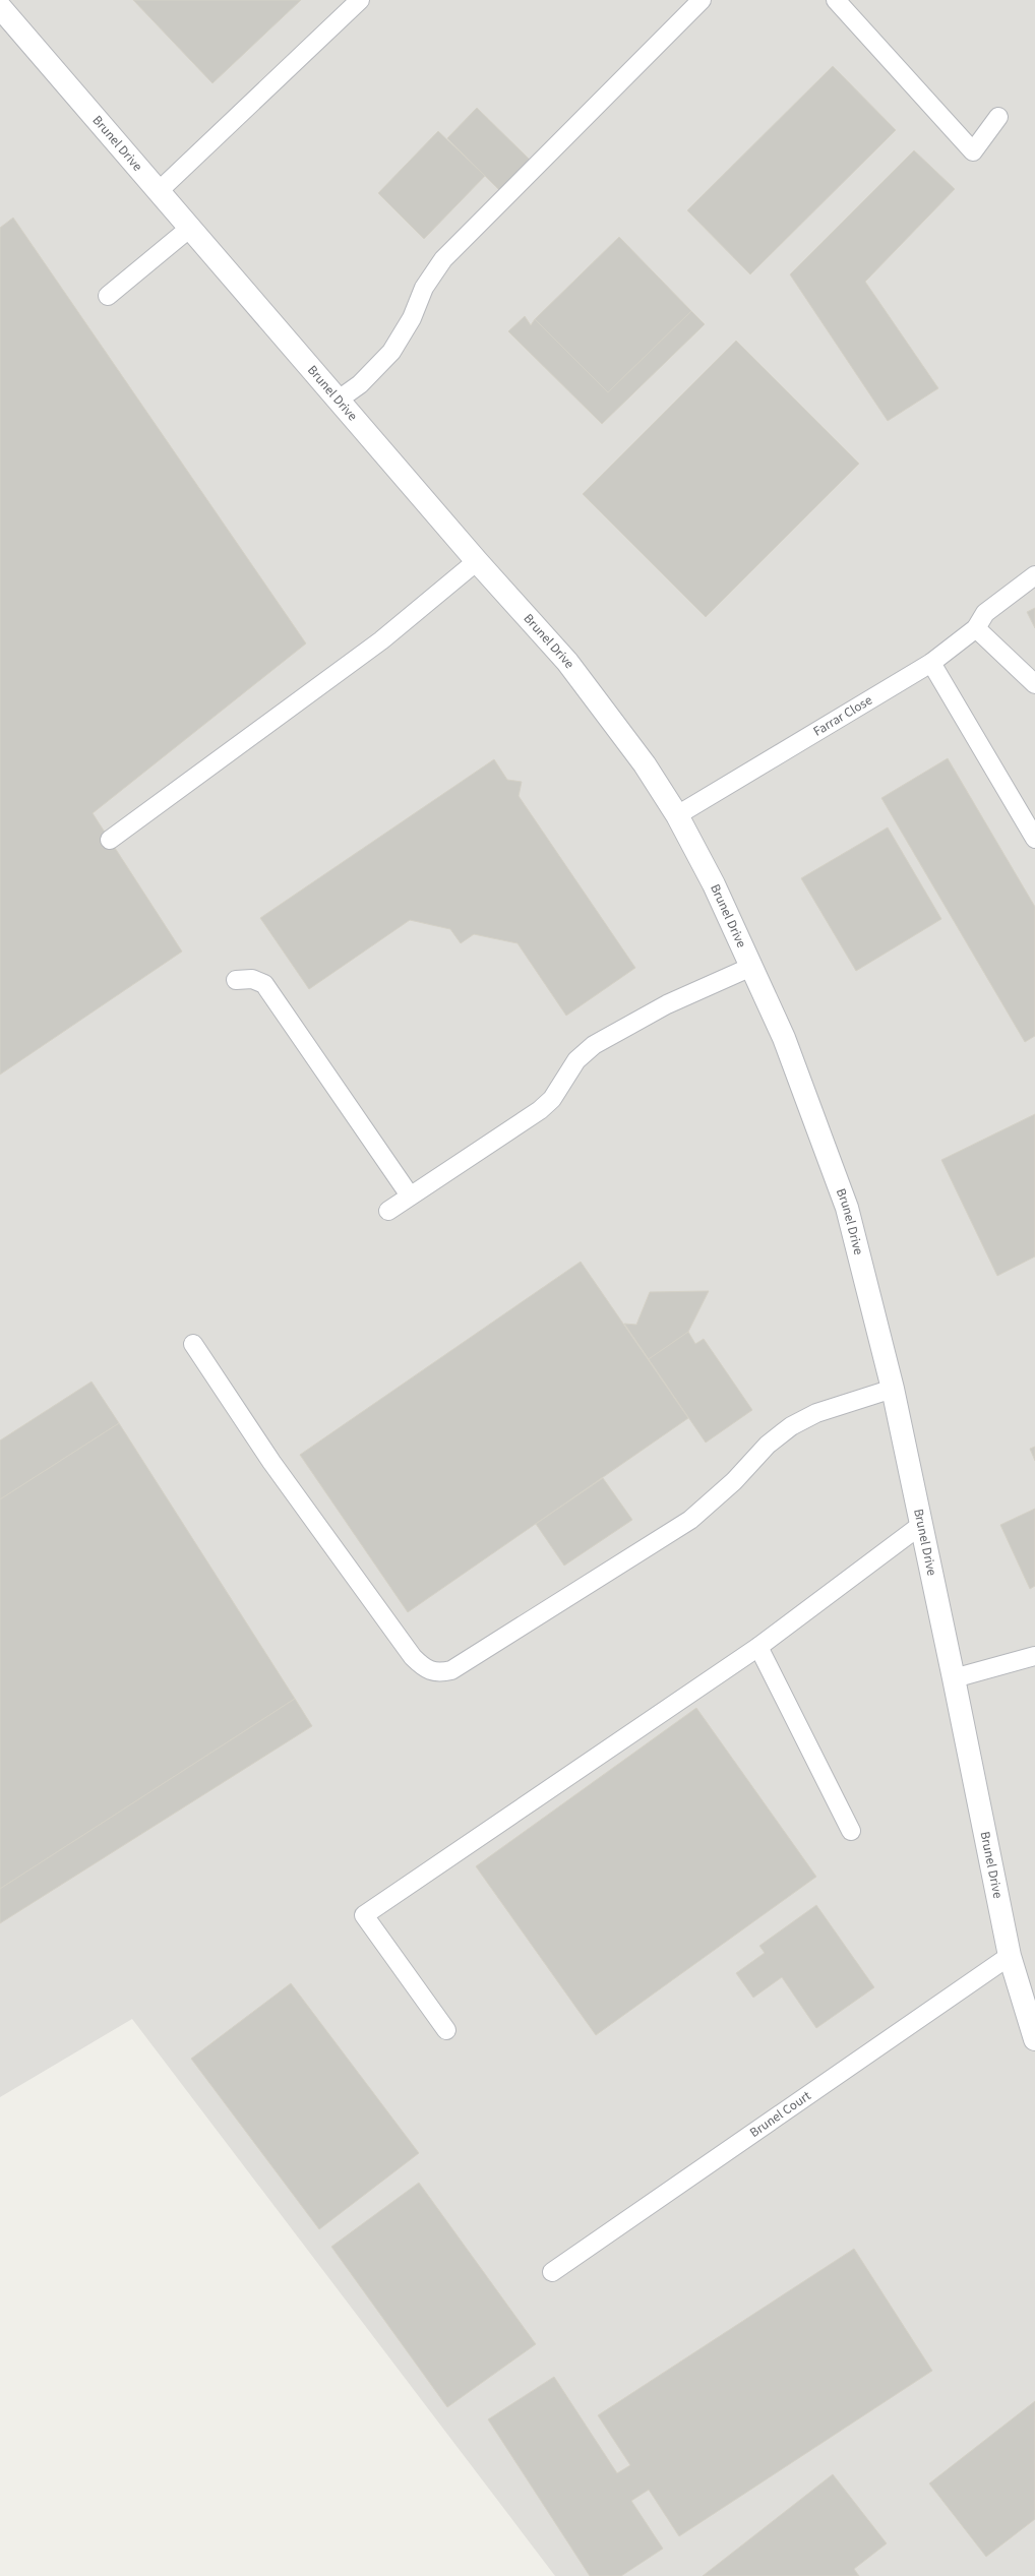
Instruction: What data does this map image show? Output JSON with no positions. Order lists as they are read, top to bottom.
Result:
{
  "streets": {
    "street": ["Brunel Drive"],
    "lane": ["Farrar Close", "Brunel Court"]
  },
  "crossings": [
    ["Brunel Drive", "Farrar Close"],
    ["Brunel Drive", "Brunel Court"]
  ]
}
